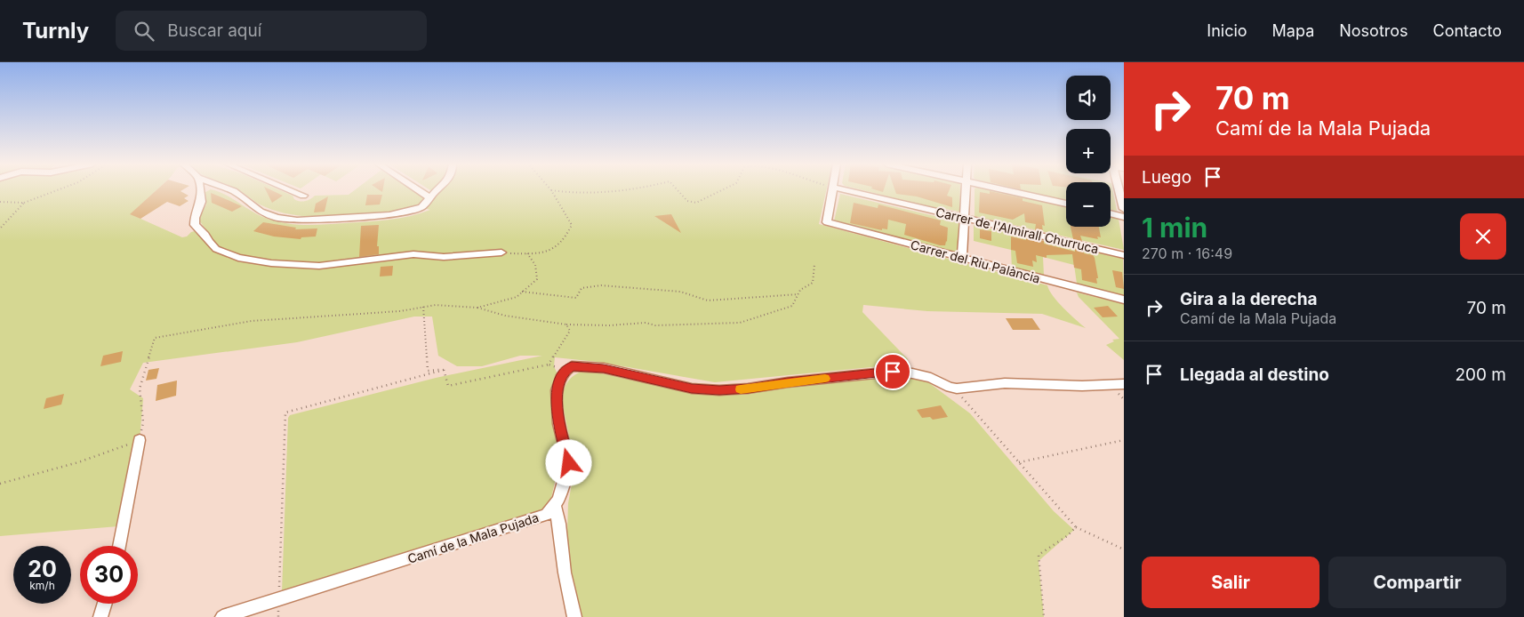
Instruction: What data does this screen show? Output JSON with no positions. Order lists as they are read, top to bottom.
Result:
{
  "streets": {
    "street": ["Carrer de l'Almirall Churruca", "Carrer del Riu Palància", "Camí de la Mala Pujada"]
  },
  "page": {
    "header": "Turnly",
    "search": "Buscar aquí",
    "nav": [
      "Inicio",
      "Mapa",
      "Nosotros",
      "Contacto"
    ],
    "turn": ["70 m", "Camí de la Mala Pujada"],
    "map_buttons": ["+", "−"],
    "then": "Luego",
    "heading": ["1 min", "270 m · 16:49"],
    "list": [
      {
        "name": "Gira a la derecha",
        "note": "Camí de la Mala Pujada",
        "value": "70 m"
      },
      {
        "name": "Llegada al destino",
        "value": "200 m"
      }
    ],
    "speed": "20 km/h",
    "limit": "30",
    "buttons": ["Salir", "Compartir"]
  }
}
